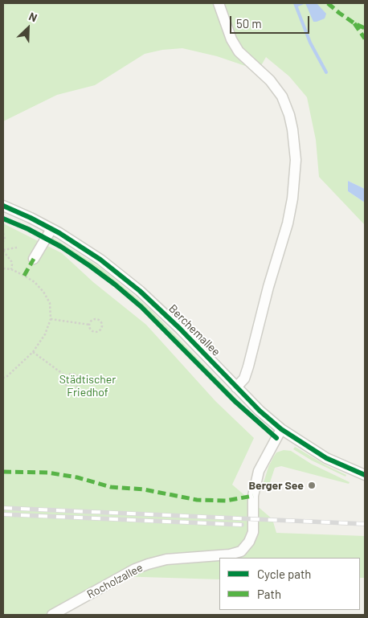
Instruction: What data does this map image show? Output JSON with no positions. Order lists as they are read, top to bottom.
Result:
{
  "streets": {
    "street": ["Berchemallee", "Rocholzallee"]
  },
  "crossings": [
    ["Berchemallee", "Rocholzallee"]
  ],
  "parks": ["Städtischer Friedhof"],
  "places": ["Berger See"],
  "legend": ["Cycle path", "Path"],
  "scale_bar": "50 m",
  "north": "top right"
}
